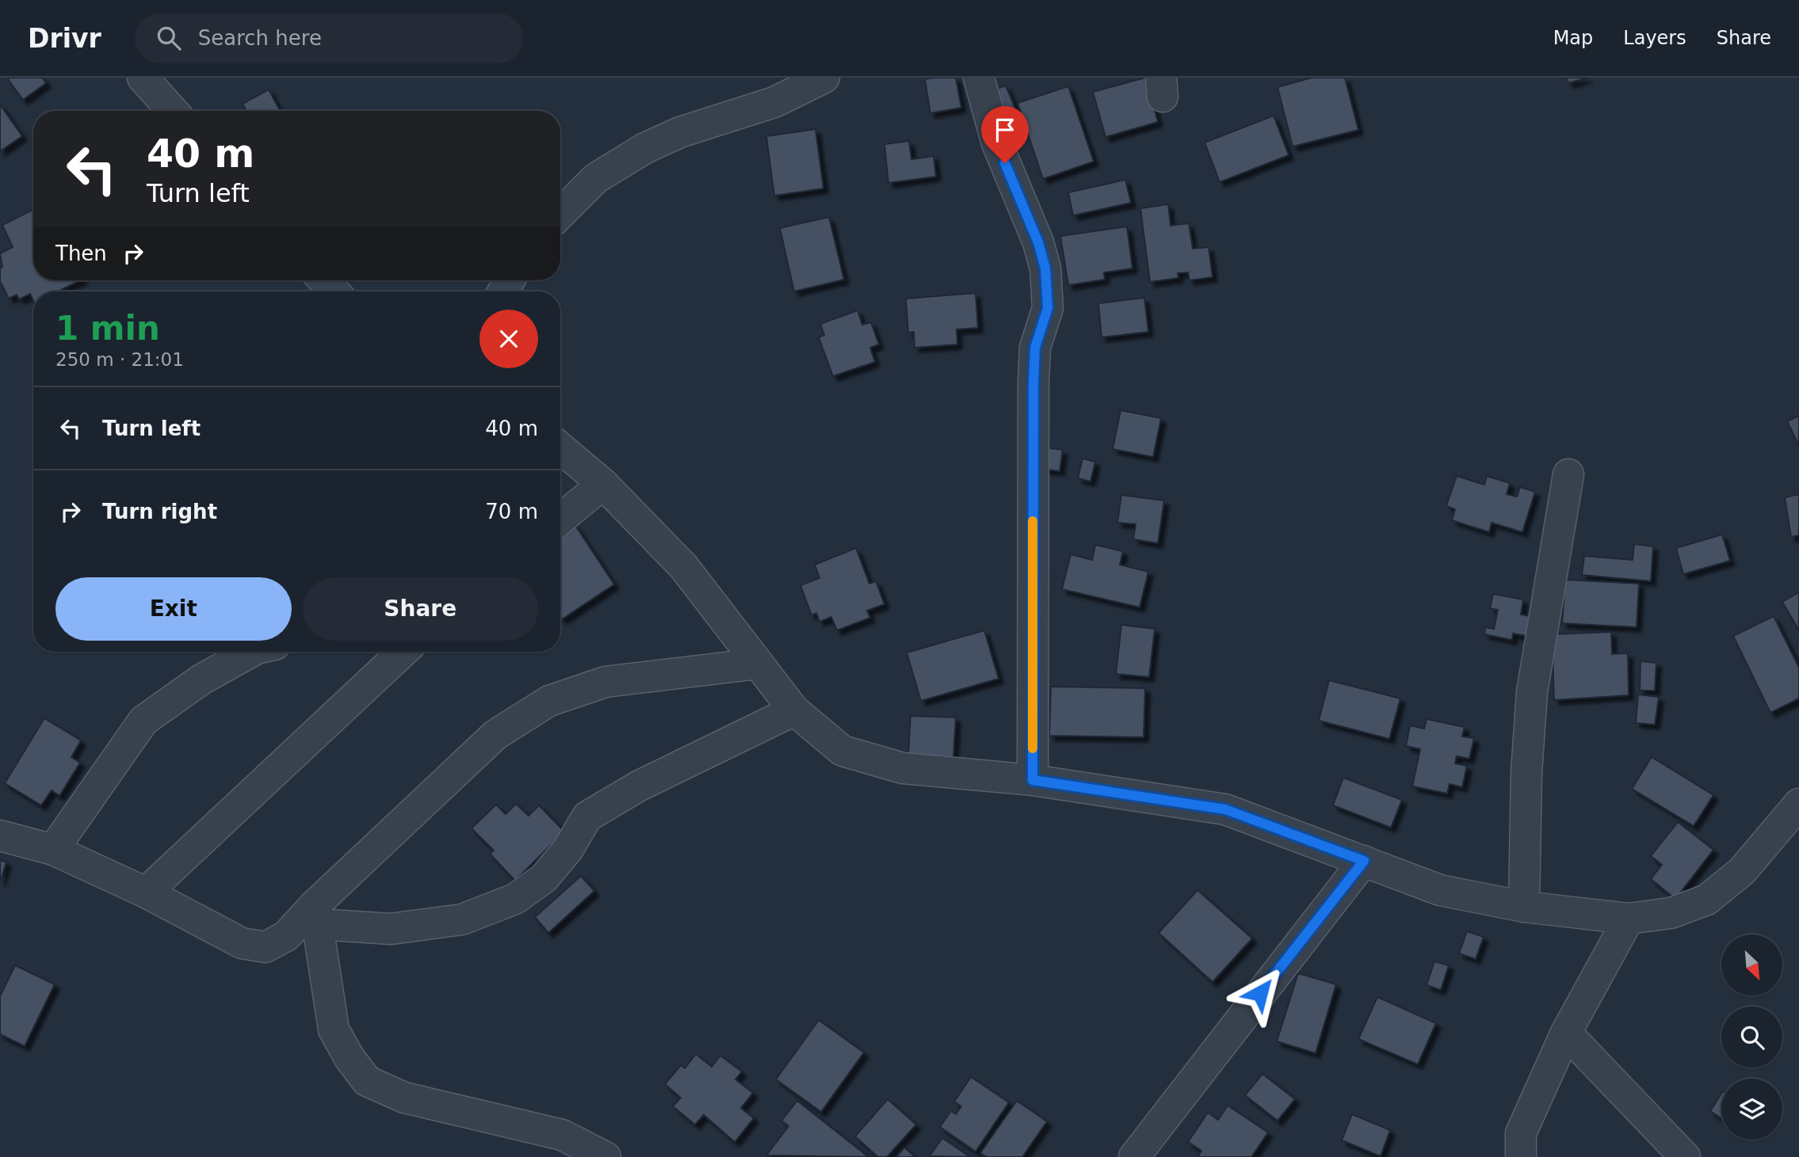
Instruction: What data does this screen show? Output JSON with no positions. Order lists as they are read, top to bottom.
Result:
{
  "north": "bottom right",
  "page": {
    "header": "Drivr",
    "search": "Search here",
    "nav": ["Map", "Layers", "Share"],
    "turn": ["40 m", "Turn left"],
    "then": "Then",
    "heading": ["1 min", "250 m · 21:01"],
    "list": [
      {
        "name": "Turn left",
        "value": "40 m"
      },
      {
        "name": "Turn right",
        "value": "70 m"
      }
    ],
    "buttons": ["Exit", "Share"]
  }
}
